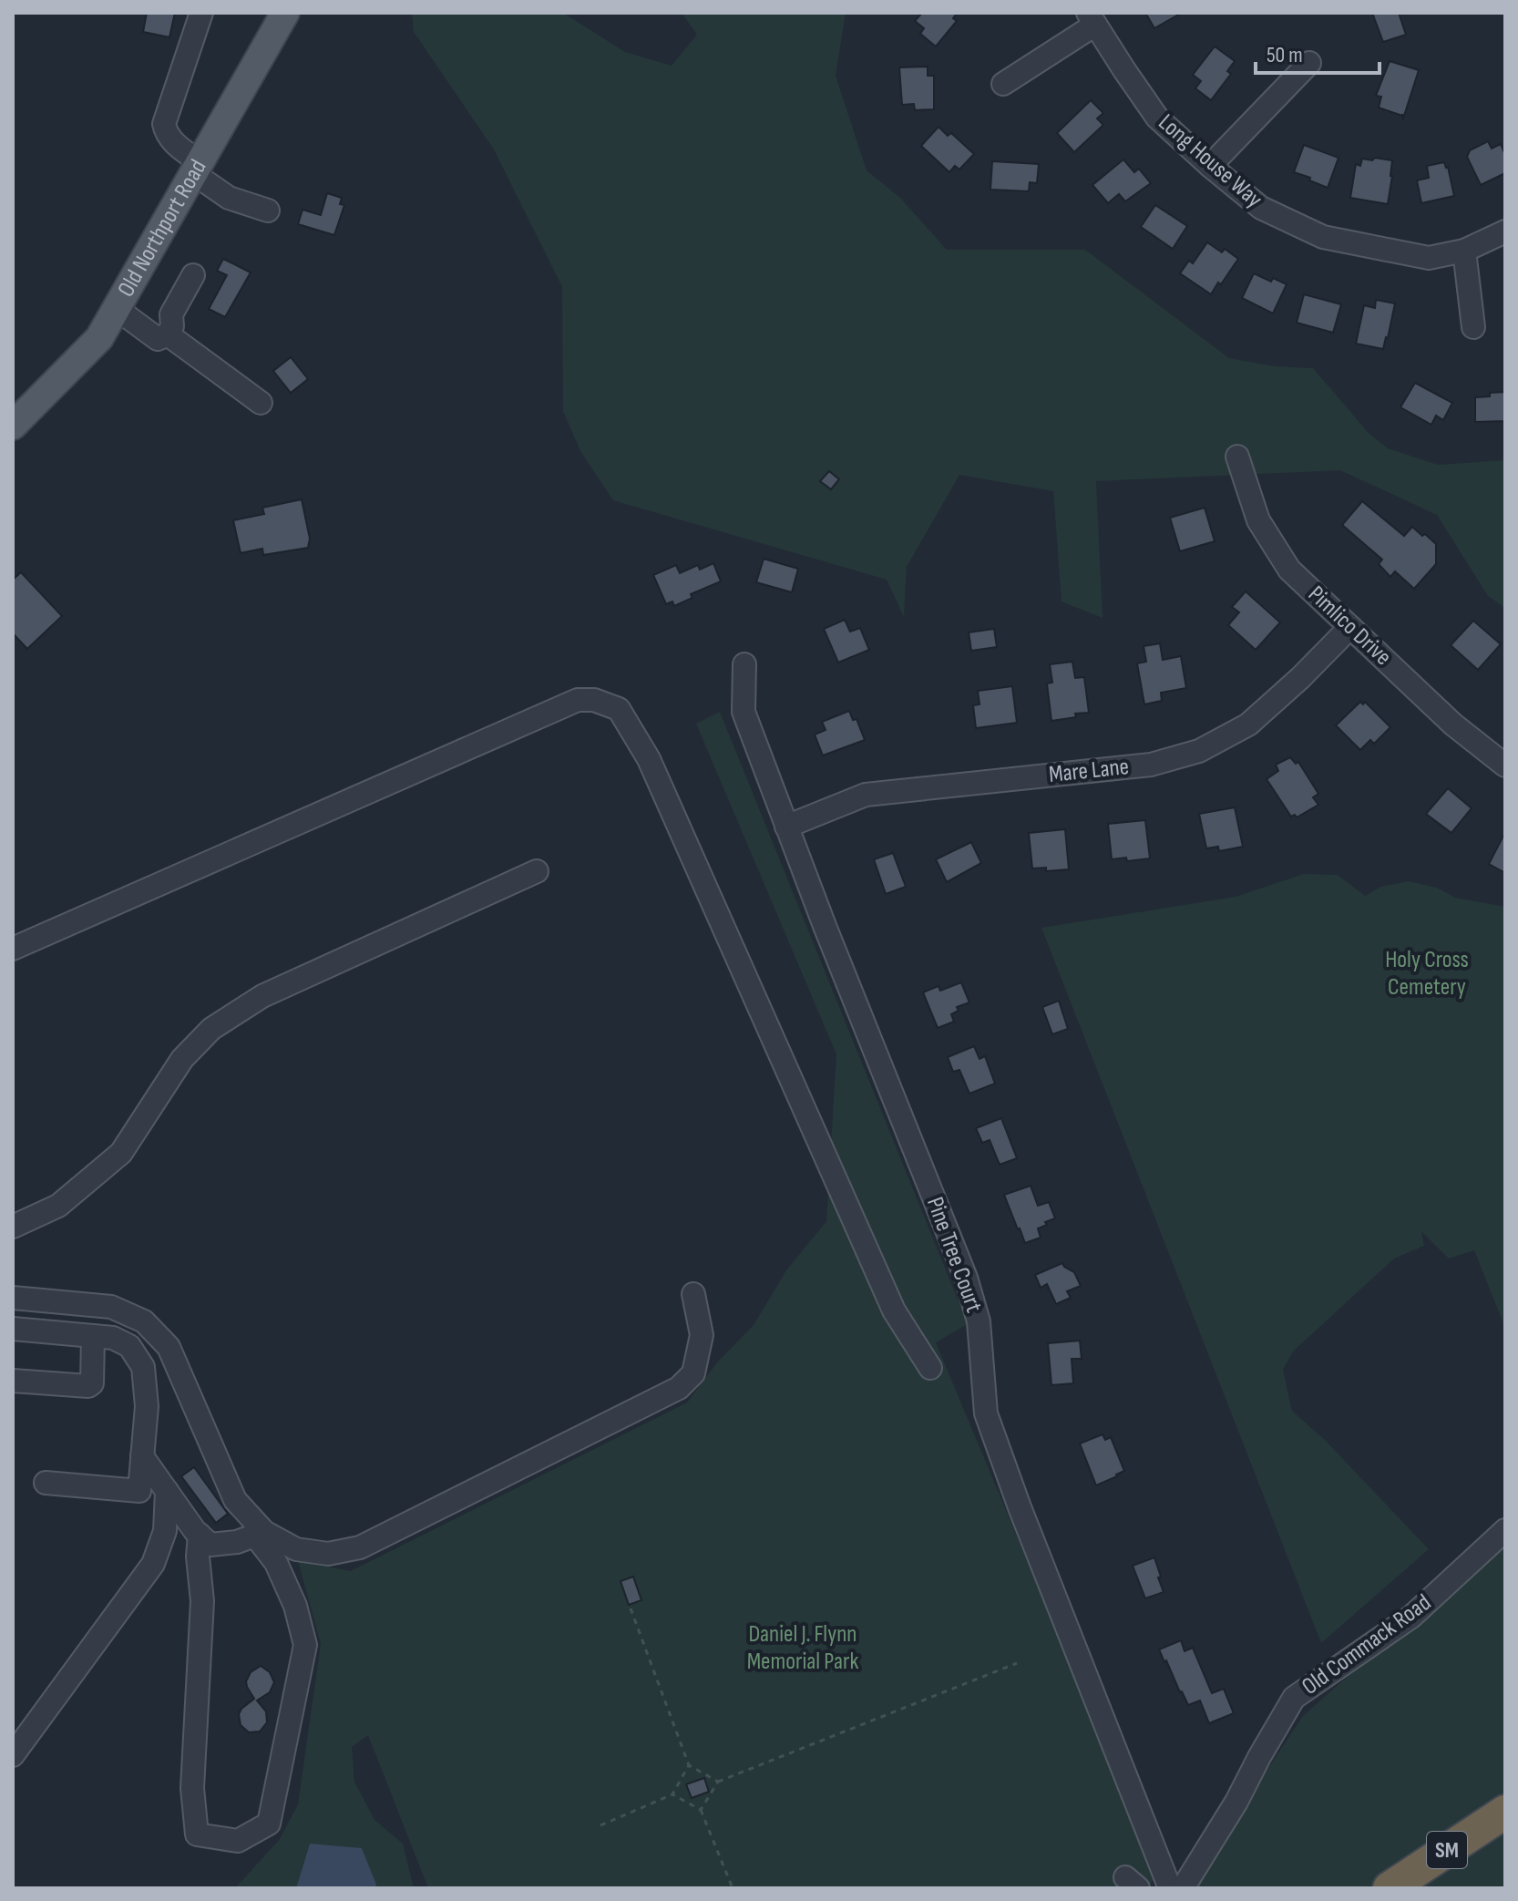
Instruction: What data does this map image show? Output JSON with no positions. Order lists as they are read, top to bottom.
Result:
{
  "streets": {
    "highway": ["SM"],
    "main road": ["Old Northport Road"],
    "street": [
      "Long House Way",
      "Pimlico Drive",
      "Mare Lane",
      "Pine Tree Court",
      "Old Commack Road"
    ]
  },
  "crossings": [
    ["Pimlico Drive", "Mare Lane"],
    ["Mare Lane", "Pine Tree Court"]
  ],
  "parks": ["Holy Cross Cemetery", "Daniel J. Flynn Memorial Park"],
  "scale_bar": "50 m"
}
